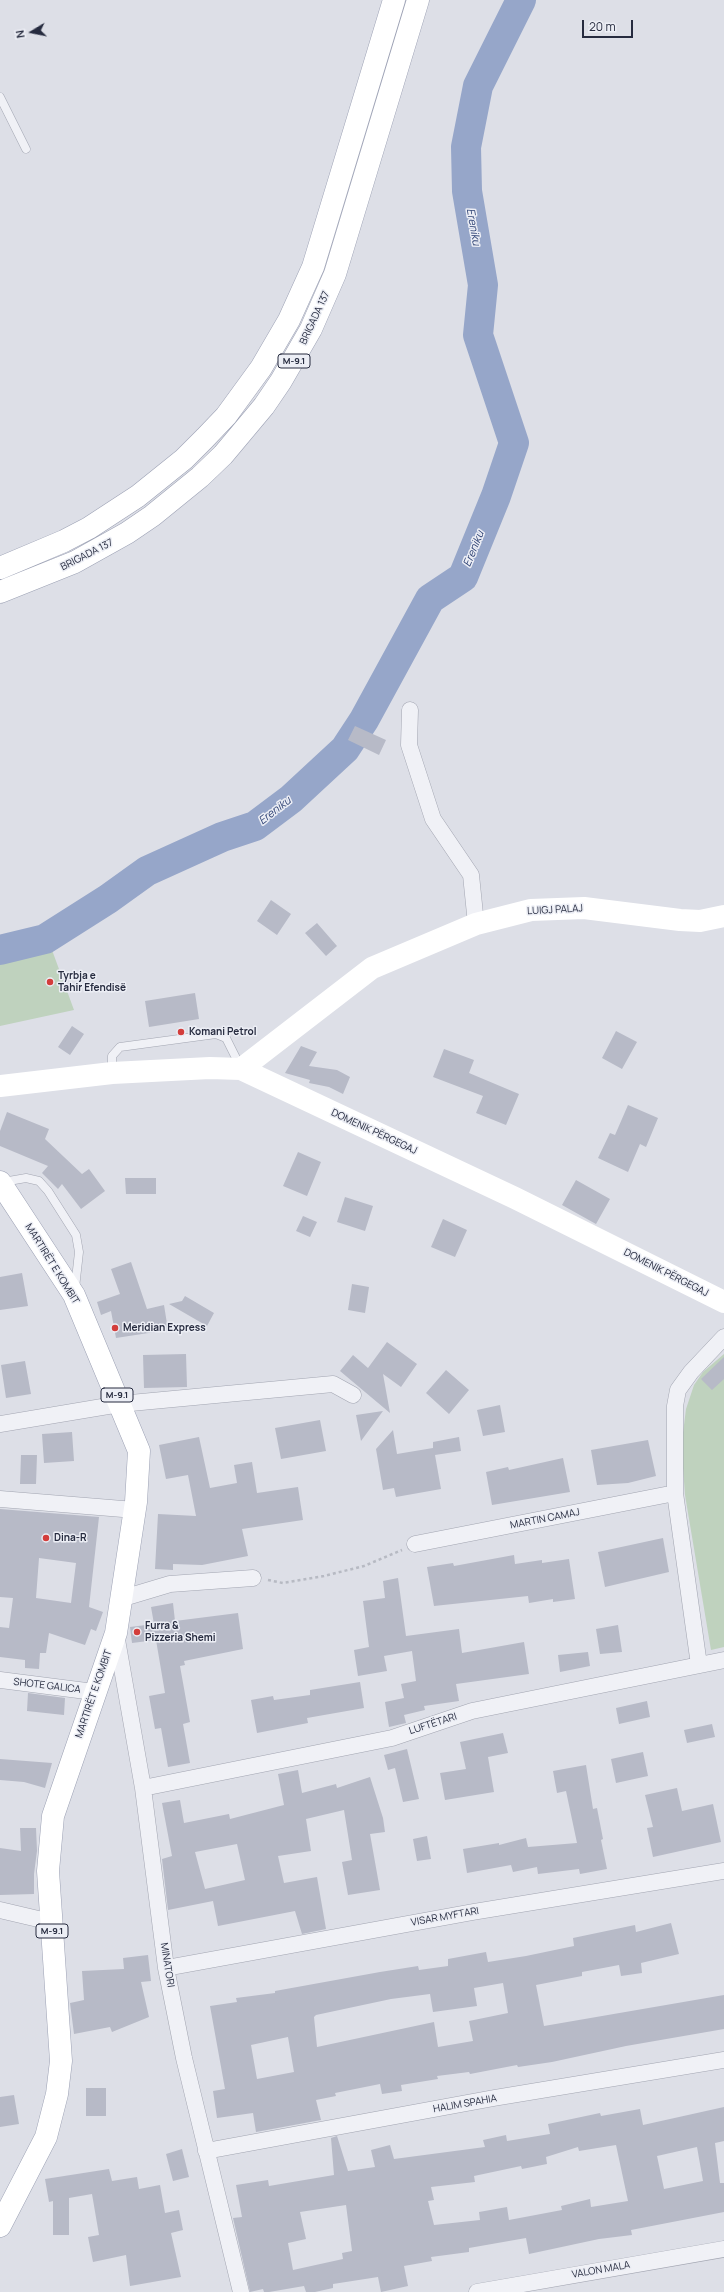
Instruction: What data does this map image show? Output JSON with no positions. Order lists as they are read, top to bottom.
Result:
{
  "streets": {
    "main road": [
      "BRIGADA 137",
      "M-9.1",
      "LUIGJ PALAJ",
      "DOMENIK PËRGEGAJ",
      "MARTIRËT E KOMBIT"
    ],
    "street": [
      "MARTIN CAMAJ",
      "SHOTE GALICA",
      "LUFTËTARI",
      "VISAR MYFTARI",
      "MINATORI",
      "HALIM SPAHIA",
      "VALON MALA"
    ]
  },
  "crossings": [
    ["LUIGJ PALAJ", "DOMENIK PËRGEGAJ"],
    ["MARTIRËT E KOMBIT", "SHOTE GALICA"],
    ["MARTIRËT E KOMBIT", "MINATORI"],
    ["LUFTËTARI", "MINATORI"],
    ["VISAR MYFTARI", "MINATORI"],
    ["MINATORI", "HALIM SPAHIA"]
  ],
  "water": ["Ereniku"],
  "places": [
    "Tyrbja e Tahir Efendisë",
    "Komani Petrol",
    "Meridian Express",
    "Dina-R",
    "Furra & Pizzeria Shemi"
  ],
  "scale_bar": "20 m",
  "north": "left"
}
